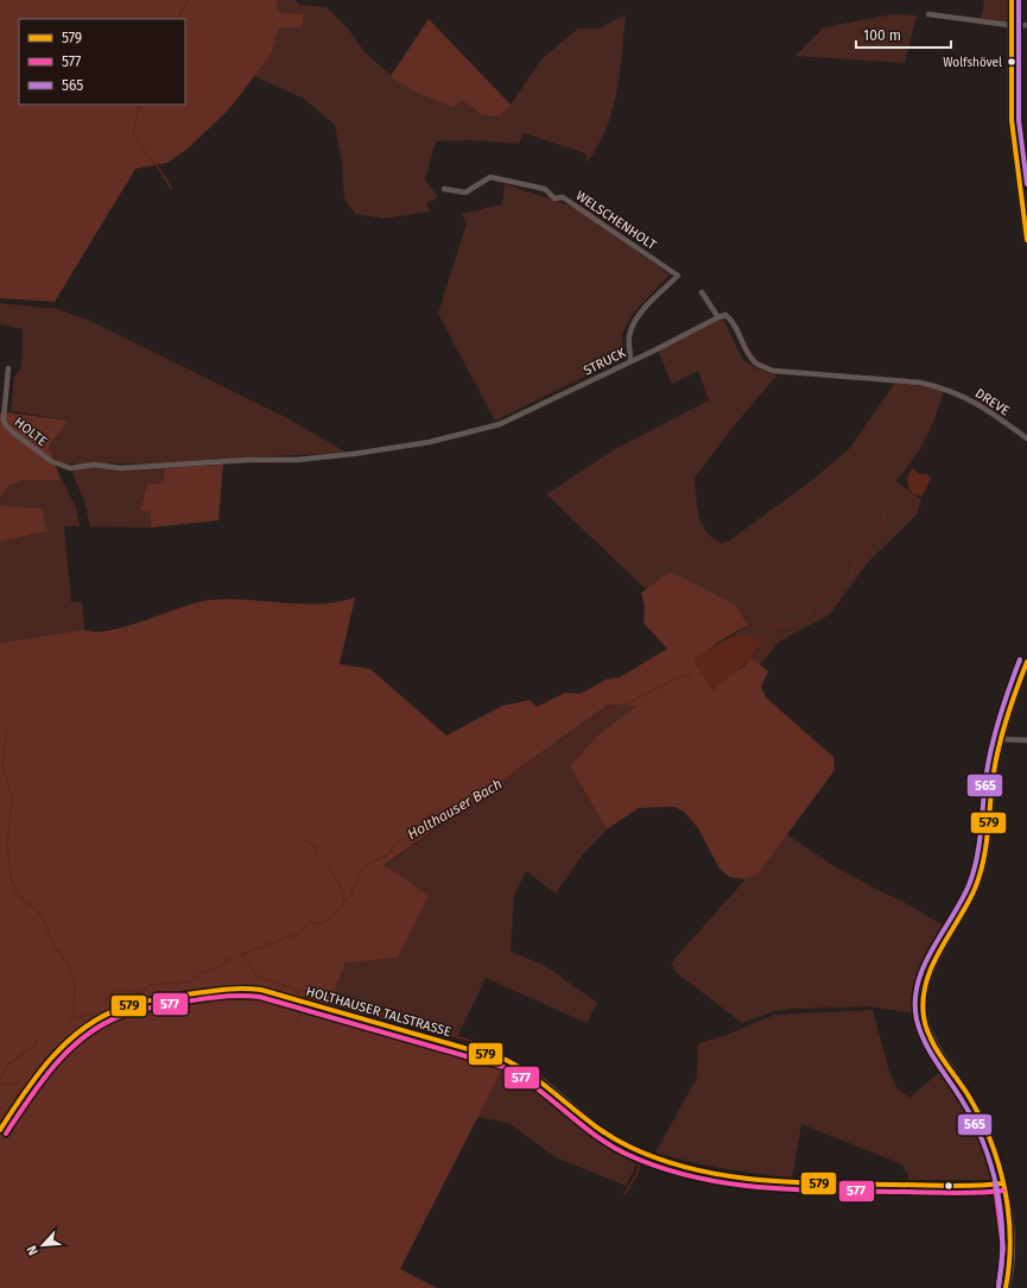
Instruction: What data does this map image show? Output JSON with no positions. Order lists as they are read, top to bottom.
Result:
{
  "streets": {
    "street": [
      "WELSCHENHOLT",
      "STRUCK",
      "DREVE",
      "HOLTE",
      "HOLTHAUSER TALSTRASSE"
    ]
  },
  "crossings": [
    ["WELSCHENHOLT", "STRUCK"],
    ["STRUCK", "DREVE"],
    ["STRUCK", "HOLTE"]
  ],
  "water": ["Holthauser Bach"],
  "places": ["Wolfshövel"],
  "lines": ["transit line 579", "transit line 565", "transit line 577"],
  "legend": ["579", "577", "565"],
  "scale_bar": "100 m",
  "north": "bottom left"
}
